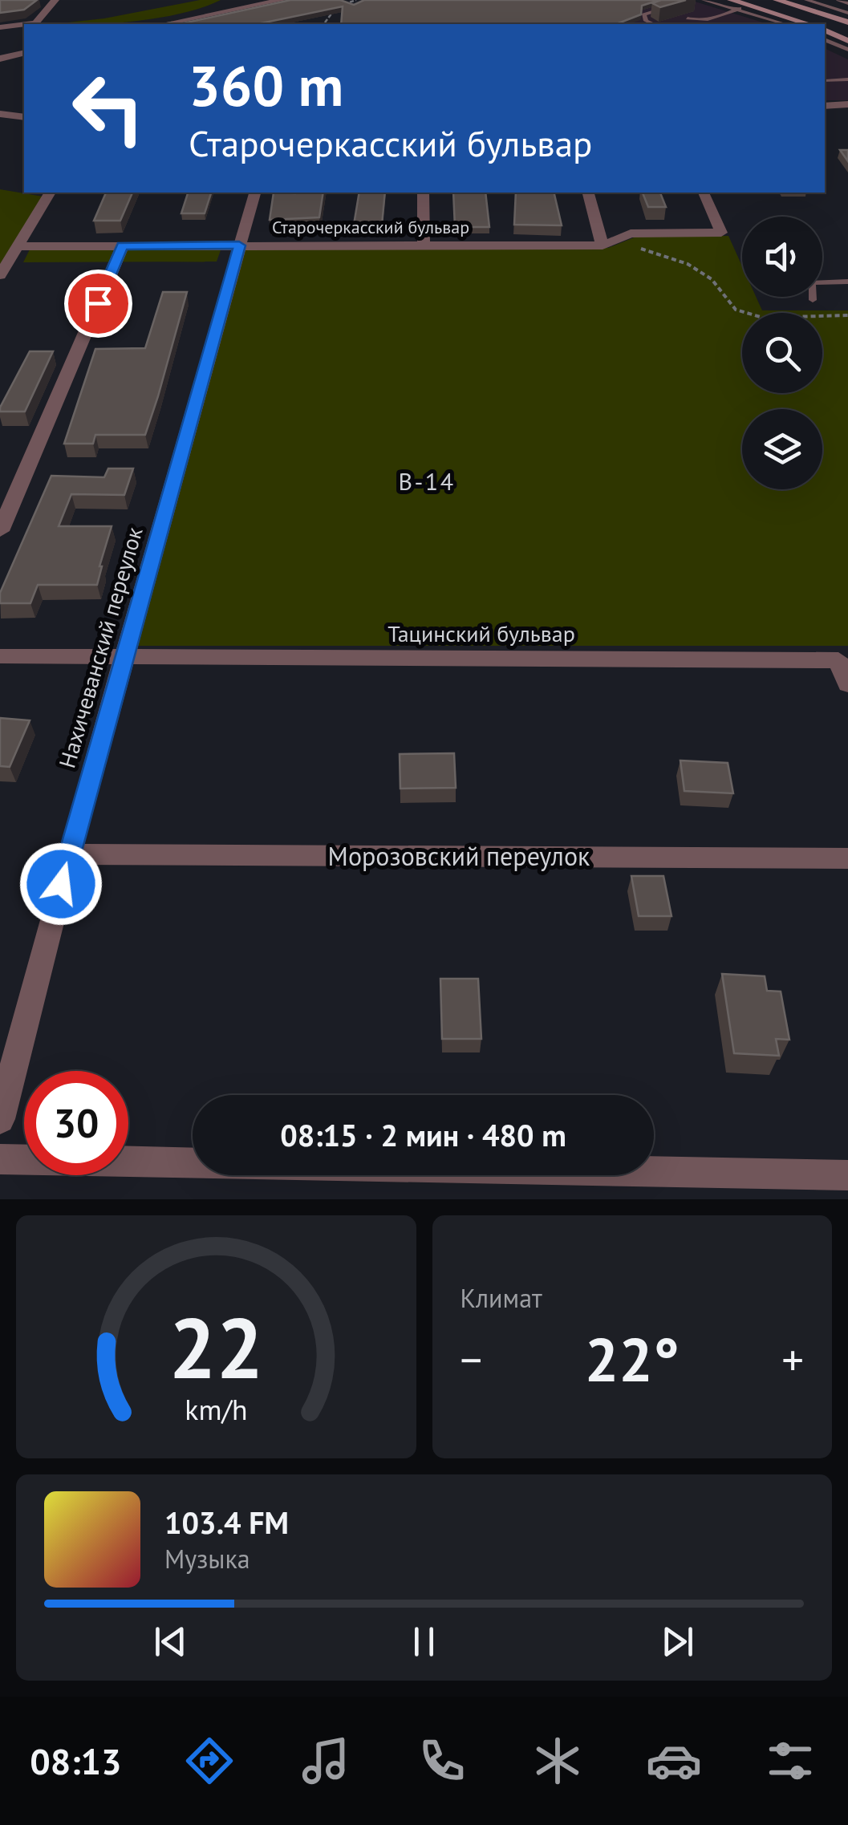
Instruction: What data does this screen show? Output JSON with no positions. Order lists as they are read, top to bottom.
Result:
{
  "streets": {
    "street": [
      "Старочеркасский бульвар",
      "Тацинский бульвар",
      "Нахичеванский переулок",
      "Морозовский переулок"
    ]
  },
  "crossings": [
    ["Старочеркасский бульвар", "Нахичеванский переулок"],
    ["Тацинский бульвар", "Нахичеванский переулок"],
    ["Нахичеванский переулок", "Морозовский переулок"]
  ],
  "districts": ["В-14"],
  "page": {
    "turn": ["360 m", "Старочеркасский бульвар"],
    "limit": "30",
    "trip": "08:15 · 2 мин · 480 m",
    "tile": "Климат",
    "heat": ["−", "22°", "+"],
    "song": ["103.4 FM", "Музыка"],
    "tabs": "08:13",
    "gauge": ["22", "km/h"]
  }
}
